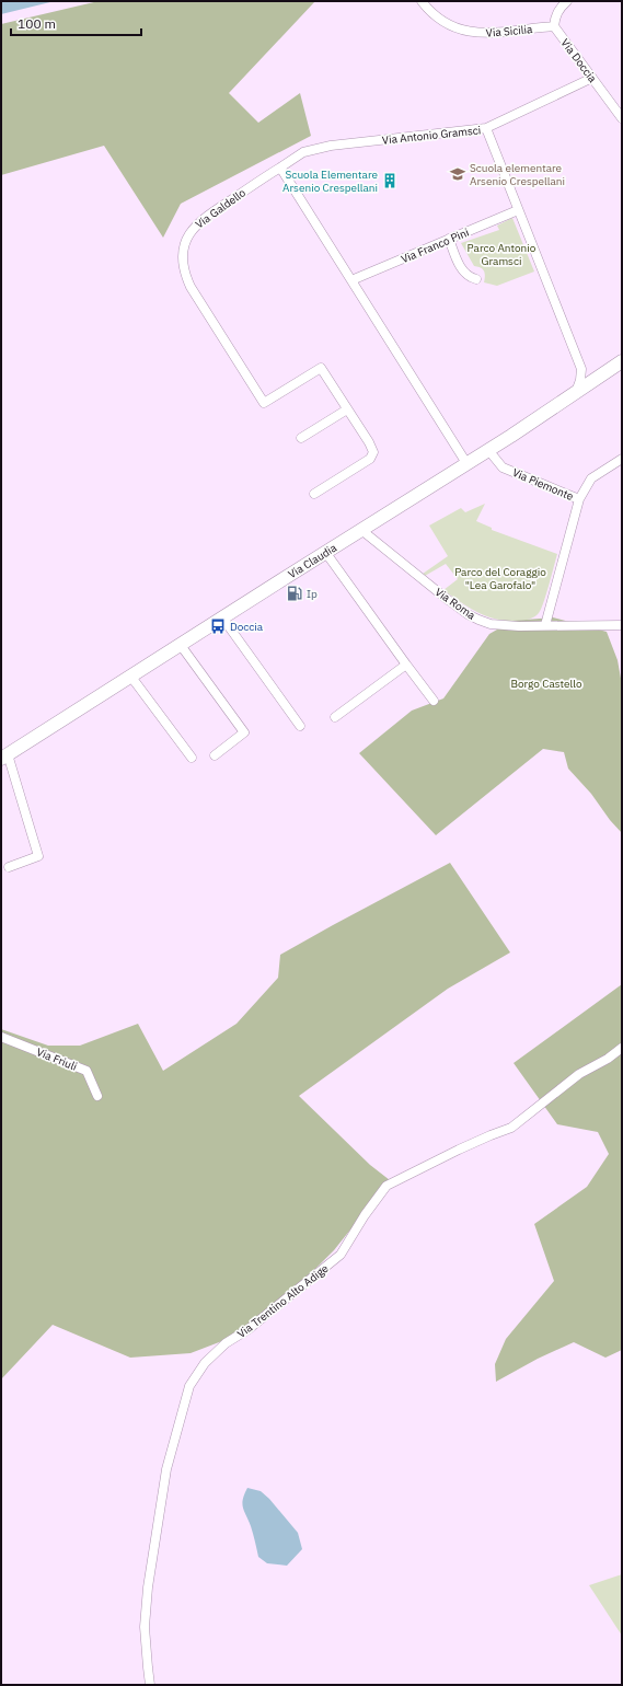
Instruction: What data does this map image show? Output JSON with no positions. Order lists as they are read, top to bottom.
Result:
{
  "streets": {
    "main road": ["Via Claudia"],
    "street": [
      "Via Sicilia",
      "Via Doccia",
      "Via Antonio Gramsci",
      "Via Galdello",
      "Via Franco Pini",
      "Via Piemonte",
      "Via Roma",
      "Via Friuli",
      "Via Trentino Alto Adige"
    ]
  },
  "crossings": [
    ["Via Sicilia", "Via Doccia"],
    ["Via Antonio Gramsci", "Via Galdello"],
    ["Via Antonio Gramsci", "Via Franco Pini"],
    ["Via Piemonte", "Via Claudia"],
    ["Via Claudia", "Via Roma"]
  ],
  "parks": ["Parco Antonio Gramsci", "Parco del Coraggio \"Lea Garofalo\"", "Borgo Castello"],
  "places": {
    "school or university": ["Scuola elementare Arsenio Crespellani"],
    "building": ["Scuola Elementare Arsenio Crespellani"],
    "fuel station": ["Ip"],
    "bus stop": ["Doccia"]
  },
  "scale_bar": "100 m"
}
